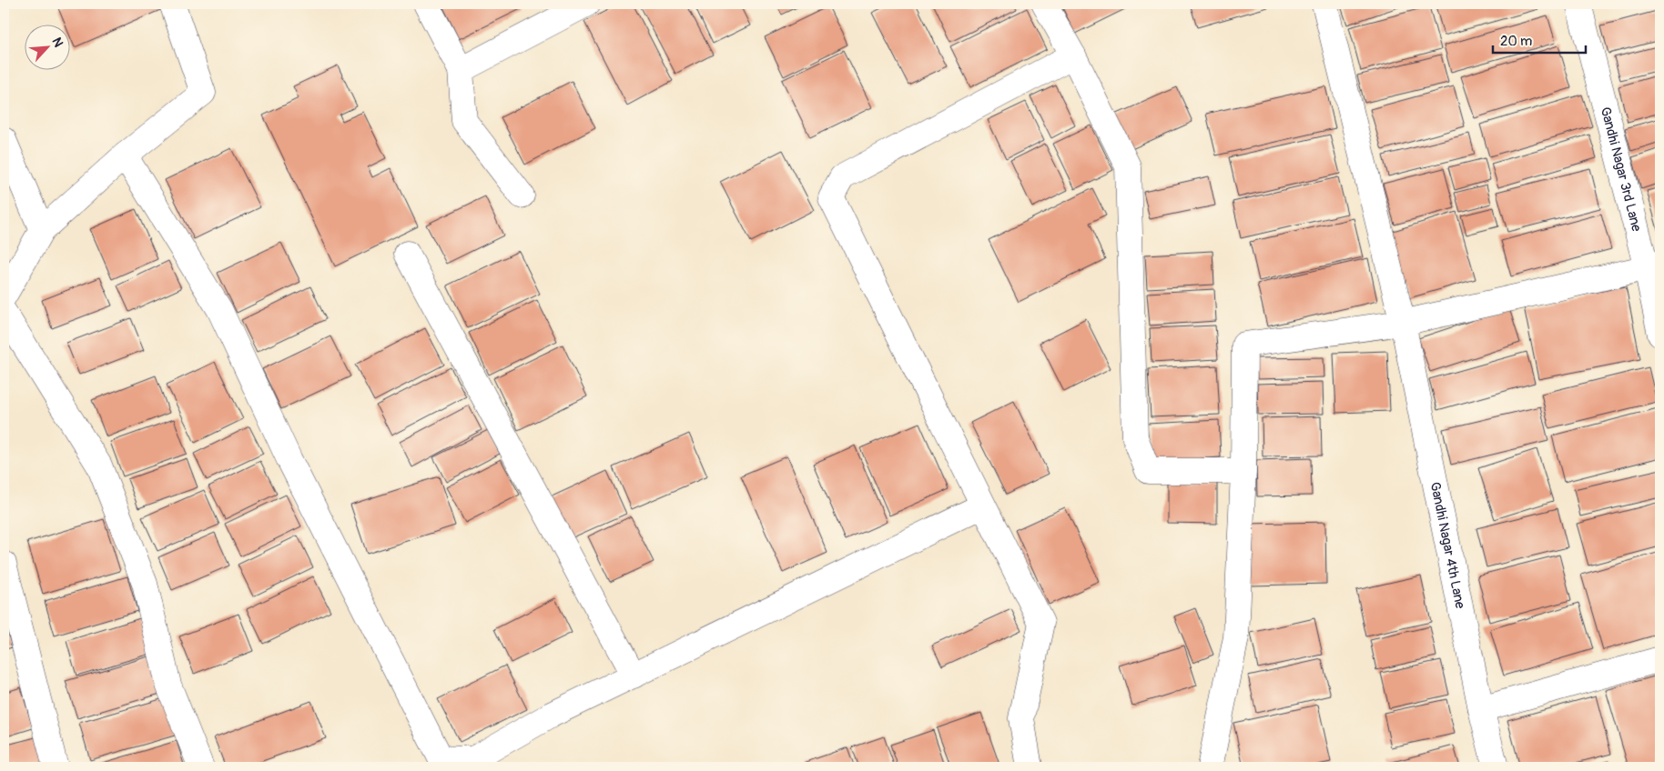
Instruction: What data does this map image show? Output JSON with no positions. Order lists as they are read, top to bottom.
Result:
{
  "streets": {
    "street": ["Gandhi Nagar 3rd Lane", "Gandhi Nagar 4th Lane"]
  },
  "scale_bar": "20 m",
  "north": "top right"
}
